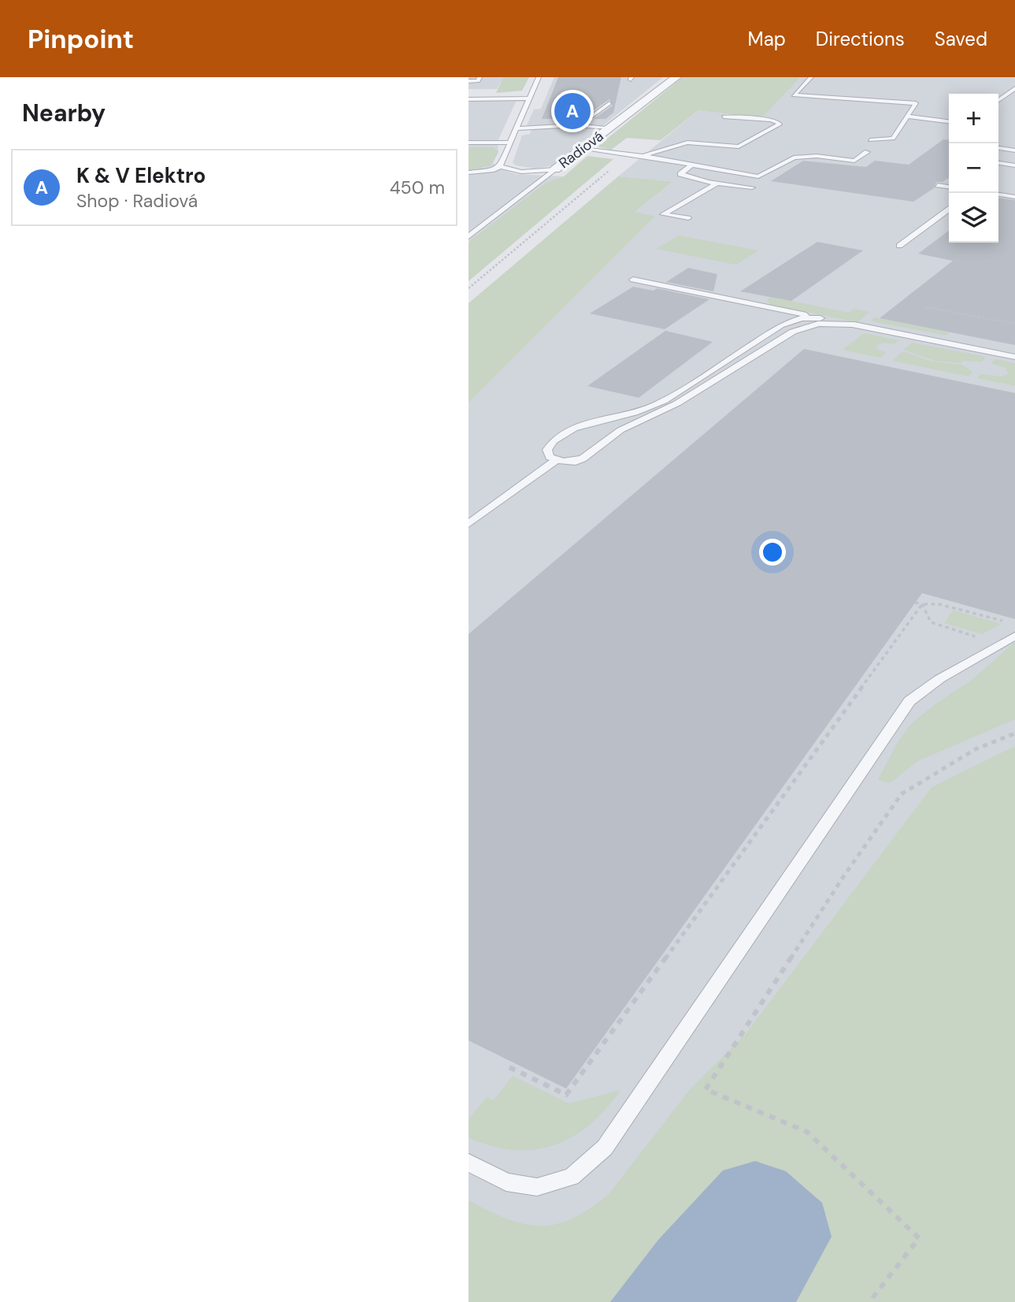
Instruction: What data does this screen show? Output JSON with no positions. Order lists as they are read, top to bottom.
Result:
{
  "streets": {
    "street": ["Radiová"]
  },
  "page": {
    "header": "Pinpoint",
    "nav": ["Map", "Directions", "Saved"],
    "heading": "Nearby",
    "pins": "A",
    "map_buttons": ["+", "−"],
    "list": [
      {
        "mark": "A",
        "name": "K & V Elektro",
        "note": "Shop · Radiová",
        "value": "450 m"
      }
    ]
  }
}
